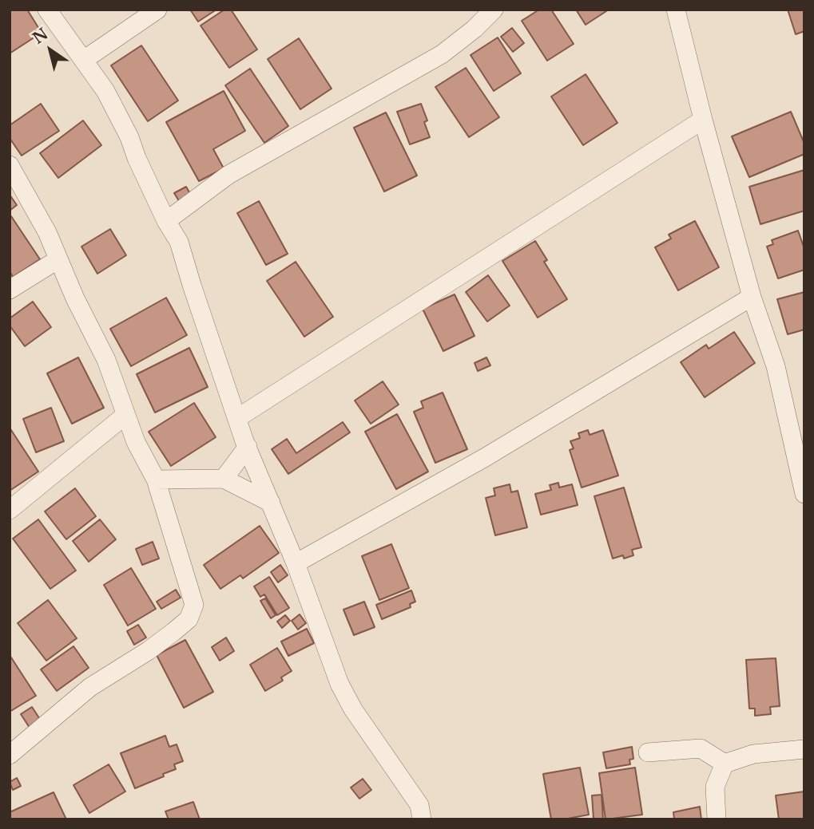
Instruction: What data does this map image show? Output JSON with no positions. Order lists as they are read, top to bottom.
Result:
{
  "north": "top left"
}
